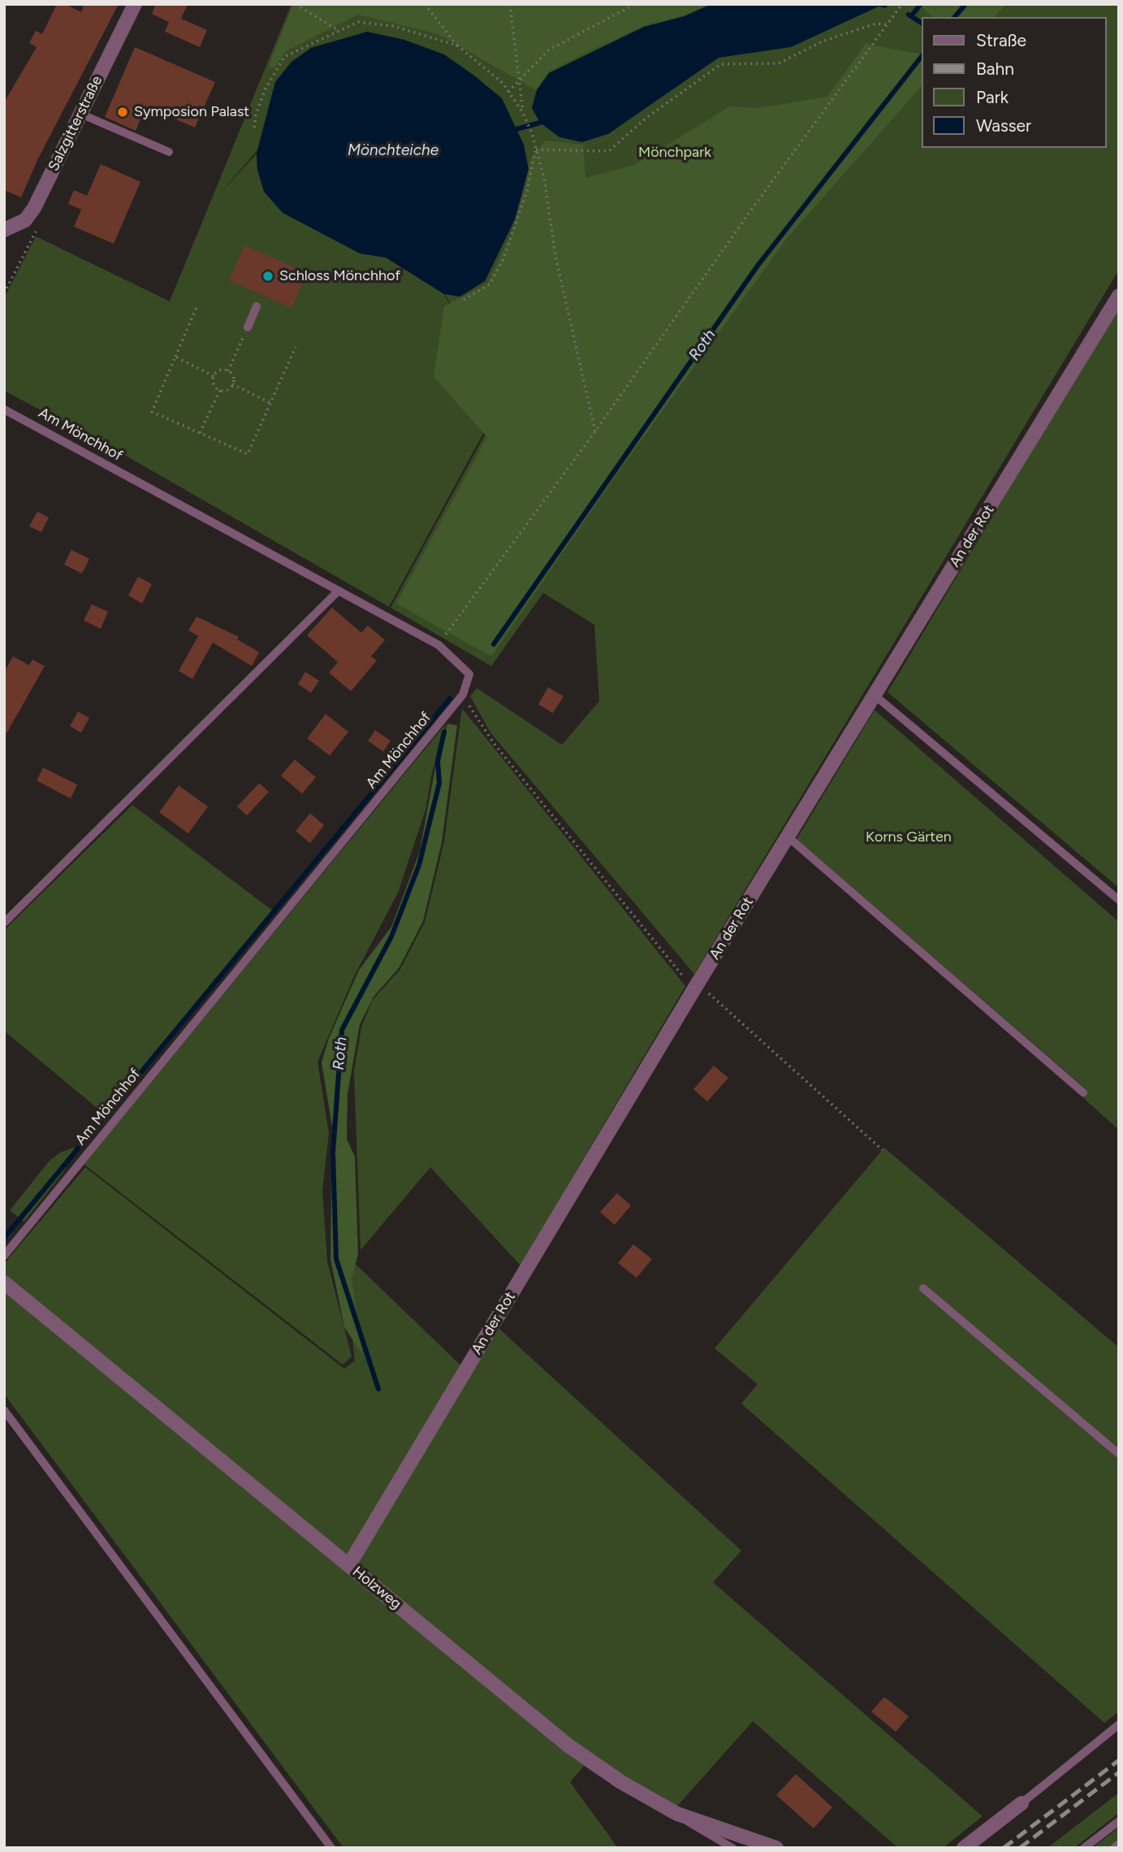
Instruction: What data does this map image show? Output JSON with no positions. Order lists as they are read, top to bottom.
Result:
{
  "streets": {
    "street": ["Salzgitterstraße", "An der Rot", "Holzweg"],
    "lane": ["Am Mönchhof"]
  },
  "crossings": [
    ["An der Rot", "Holzweg"]
  ],
  "water": ["Mönchteiche", "Roth"],
  "parks": ["Mönchpark", "Korns Gärten"],
  "places": ["Symposion Palast", "Schloss Mönchhof"],
  "legend": [
    "Straße",
    "Bahn",
    "Park",
    "Wasser"
  ]
}
